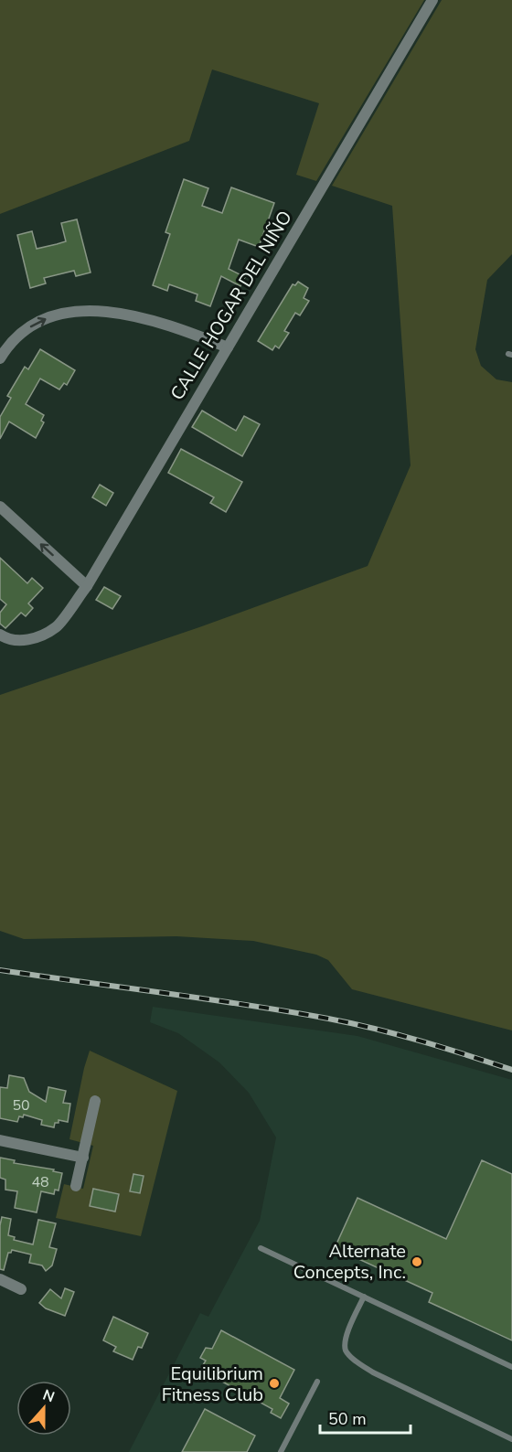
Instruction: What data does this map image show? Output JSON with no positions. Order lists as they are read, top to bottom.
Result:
{
  "streets": {
    "street": ["CALLE HOGAR DEL NIÑO"]
  },
  "places": ["Alternate Concepts, Inc.", "Equilibrium Fitness Club"],
  "house_numbers": ["50", "48"],
  "scale_bar": "50 m",
  "north": "top"
}
